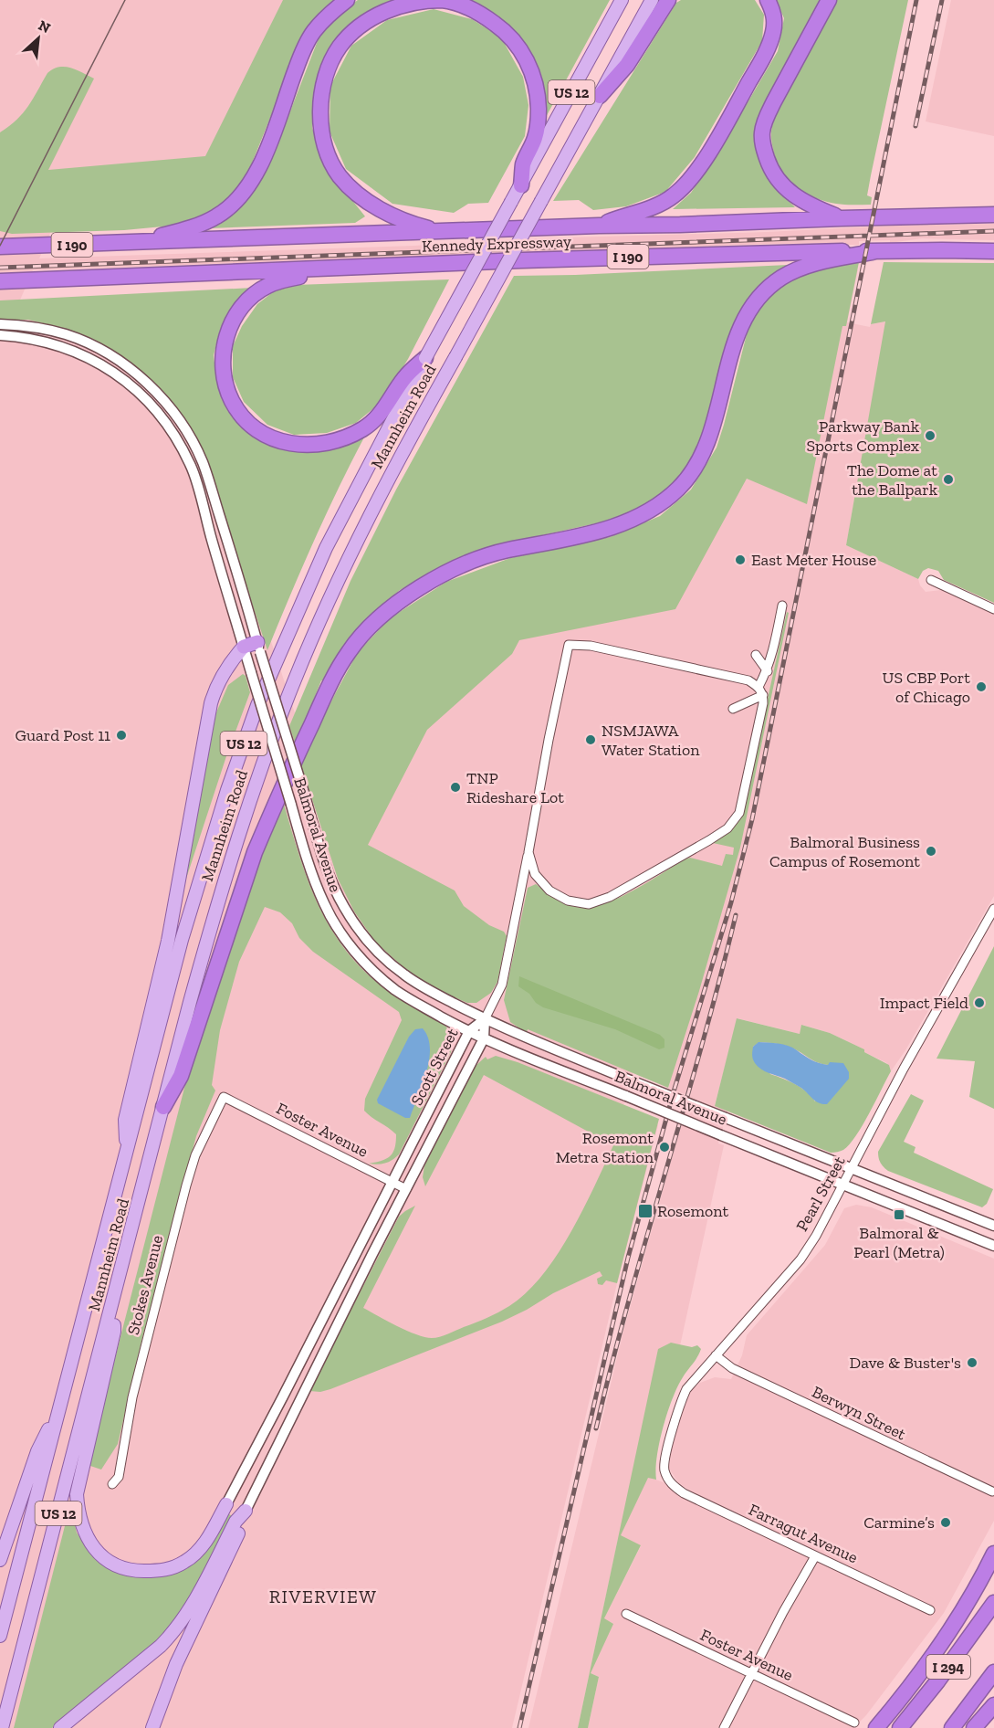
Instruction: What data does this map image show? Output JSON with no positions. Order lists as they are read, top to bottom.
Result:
{
  "streets": {
    "highway": ["Kennedy Expressway", "I 190", "I 294"],
    "main road": ["US 12", "Mannheim Road"],
    "street": [
      "Balmoral Avenue",
      "Scott Street",
      "Foster Avenue",
      "Pearl Street",
      "Stokes Avenue",
      "Berwyn Street",
      "Farragut Avenue"
    ]
  },
  "crossings": [
    ["Balmoral Avenue", "Scott Street"],
    ["Balmoral Avenue", "Pearl Street"],
    ["Scott Street", "Foster Avenue"],
    ["Foster Avenue", "Stokes Avenue"],
    ["Pearl Street", "Berwyn Street"],
    ["Pearl Street", "Farragut Avenue"]
  ],
  "districts": ["RIVERVIEW"],
  "places": {
    "other": [
      "Parkway Bank Sports Complex",
      "The Dome at the Ballpark",
      "East Meter House",
      "US CBP Port of Chicago",
      "Guard Post 11",
      "NSMJAWA Water Station",
      "TNP Rideshare Lot",
      "Balmoral Business Campus of Rosemont",
      "Impact Field",
      "Rosemont Metra Station",
      "Dave & Buster's",
      "Carmine’s"
    ],
    "transit": ["Rosemont", "Balmoral & Pearl (Metra)"]
  },
  "north": "top right"
}
